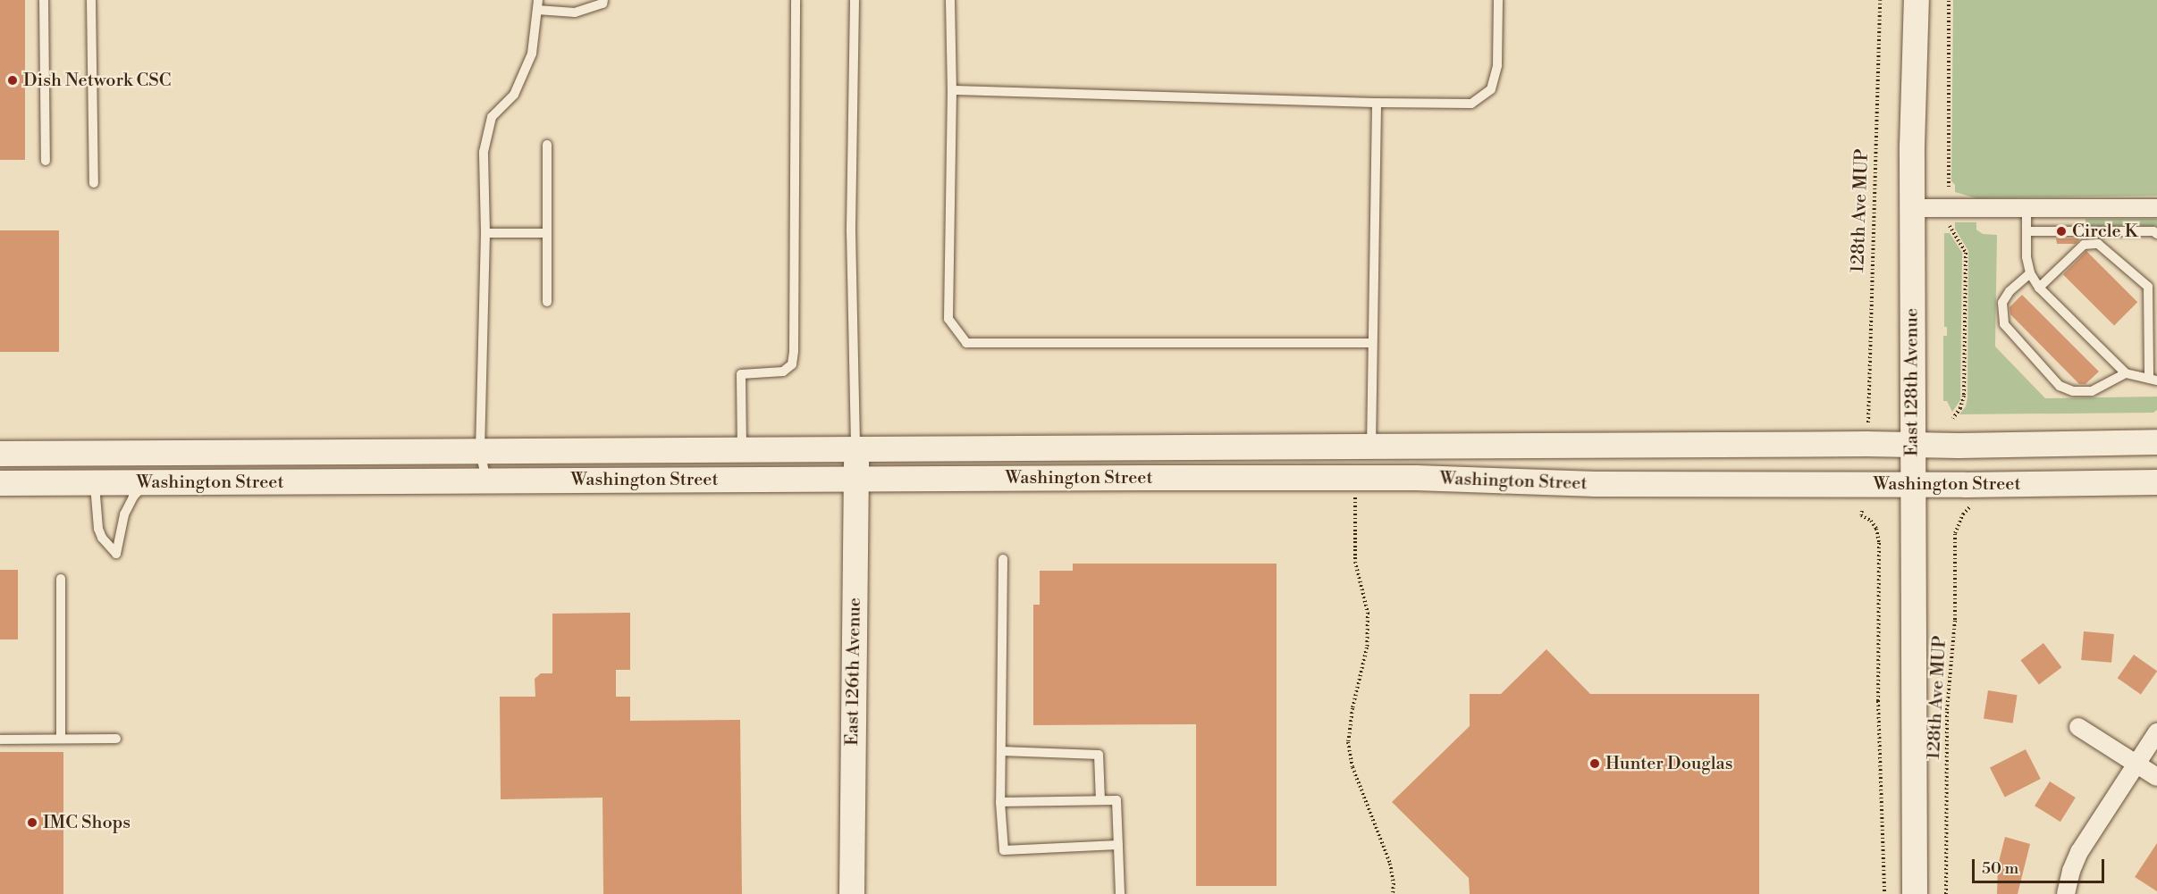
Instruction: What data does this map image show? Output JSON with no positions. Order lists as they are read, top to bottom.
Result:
{
  "streets": {
    "main road": ["East 128th Avenue", "Washington Street", "East 126th Avenue"],
    "path": ["128th Ave MUP"]
  },
  "crossings": [
    ["East 128th Avenue", "Washington Street"],
    ["Washington Street", "East 126th Avenue"]
  ],
  "places": [
    "Dish Network CSC",
    "Circle K",
    "Hunter Douglas",
    "IMC Shops"
  ],
  "scale_bar": "50 m"
}
